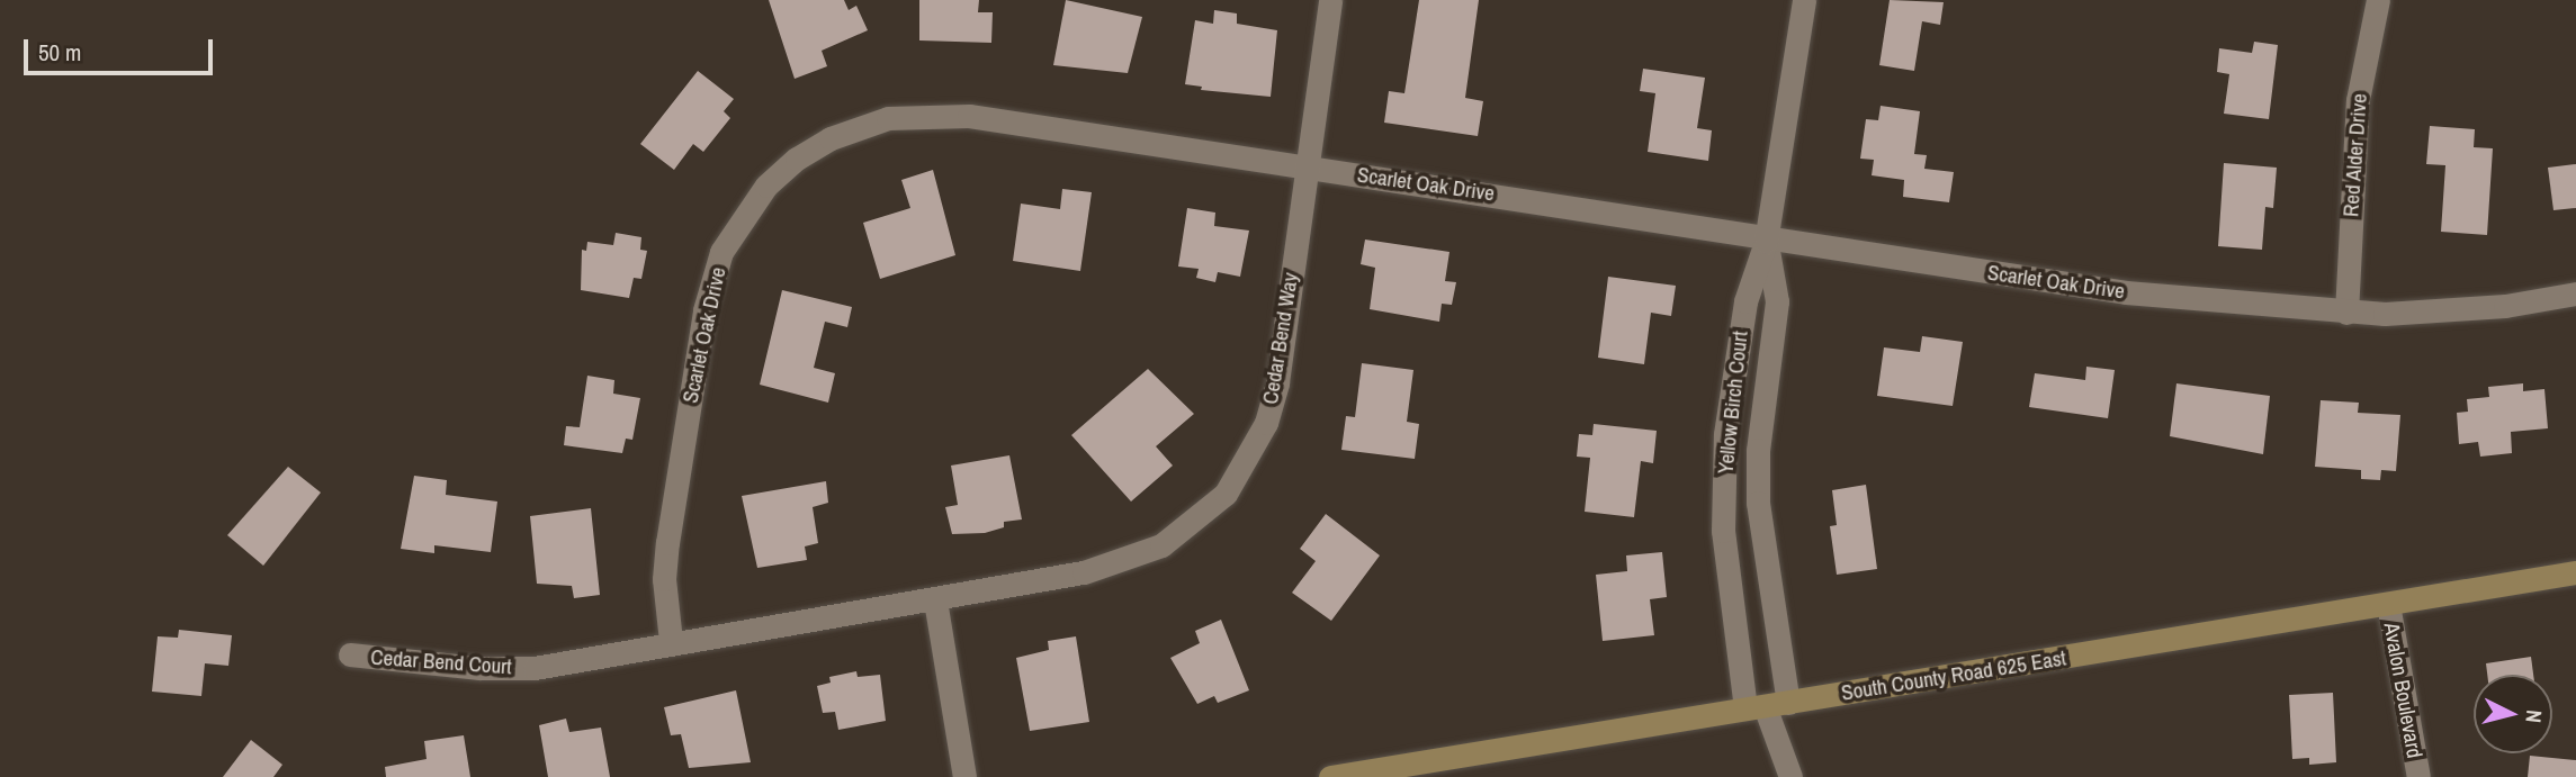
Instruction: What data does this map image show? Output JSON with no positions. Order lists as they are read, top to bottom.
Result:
{
  "streets": {
    "street": [
      "Red Alder Drive",
      "Scarlet Oak Drive",
      "Cedar Bend Way",
      "Yellow Birch Court",
      "Cedar Bend Court",
      "South County Road 625 East",
      "Avalon Boulevard"
    ]
  },
  "crossings": [
    ["Red Alder Drive", "Scarlet Oak Drive"],
    ["Scarlet Oak Drive", "Cedar Bend Way"],
    ["Scarlet Oak Drive", "Yellow Birch Court"],
    ["Scarlet Oak Drive", "Cedar Bend Court"],
    ["Cedar Bend Way", "Cedar Bend Court"],
    ["Yellow Birch Court", "South County Road 625 East"],
    ["South County Road 625 East", "Avalon Boulevard"]
  ],
  "scale_bar": "50 m",
  "north": "right"
}
